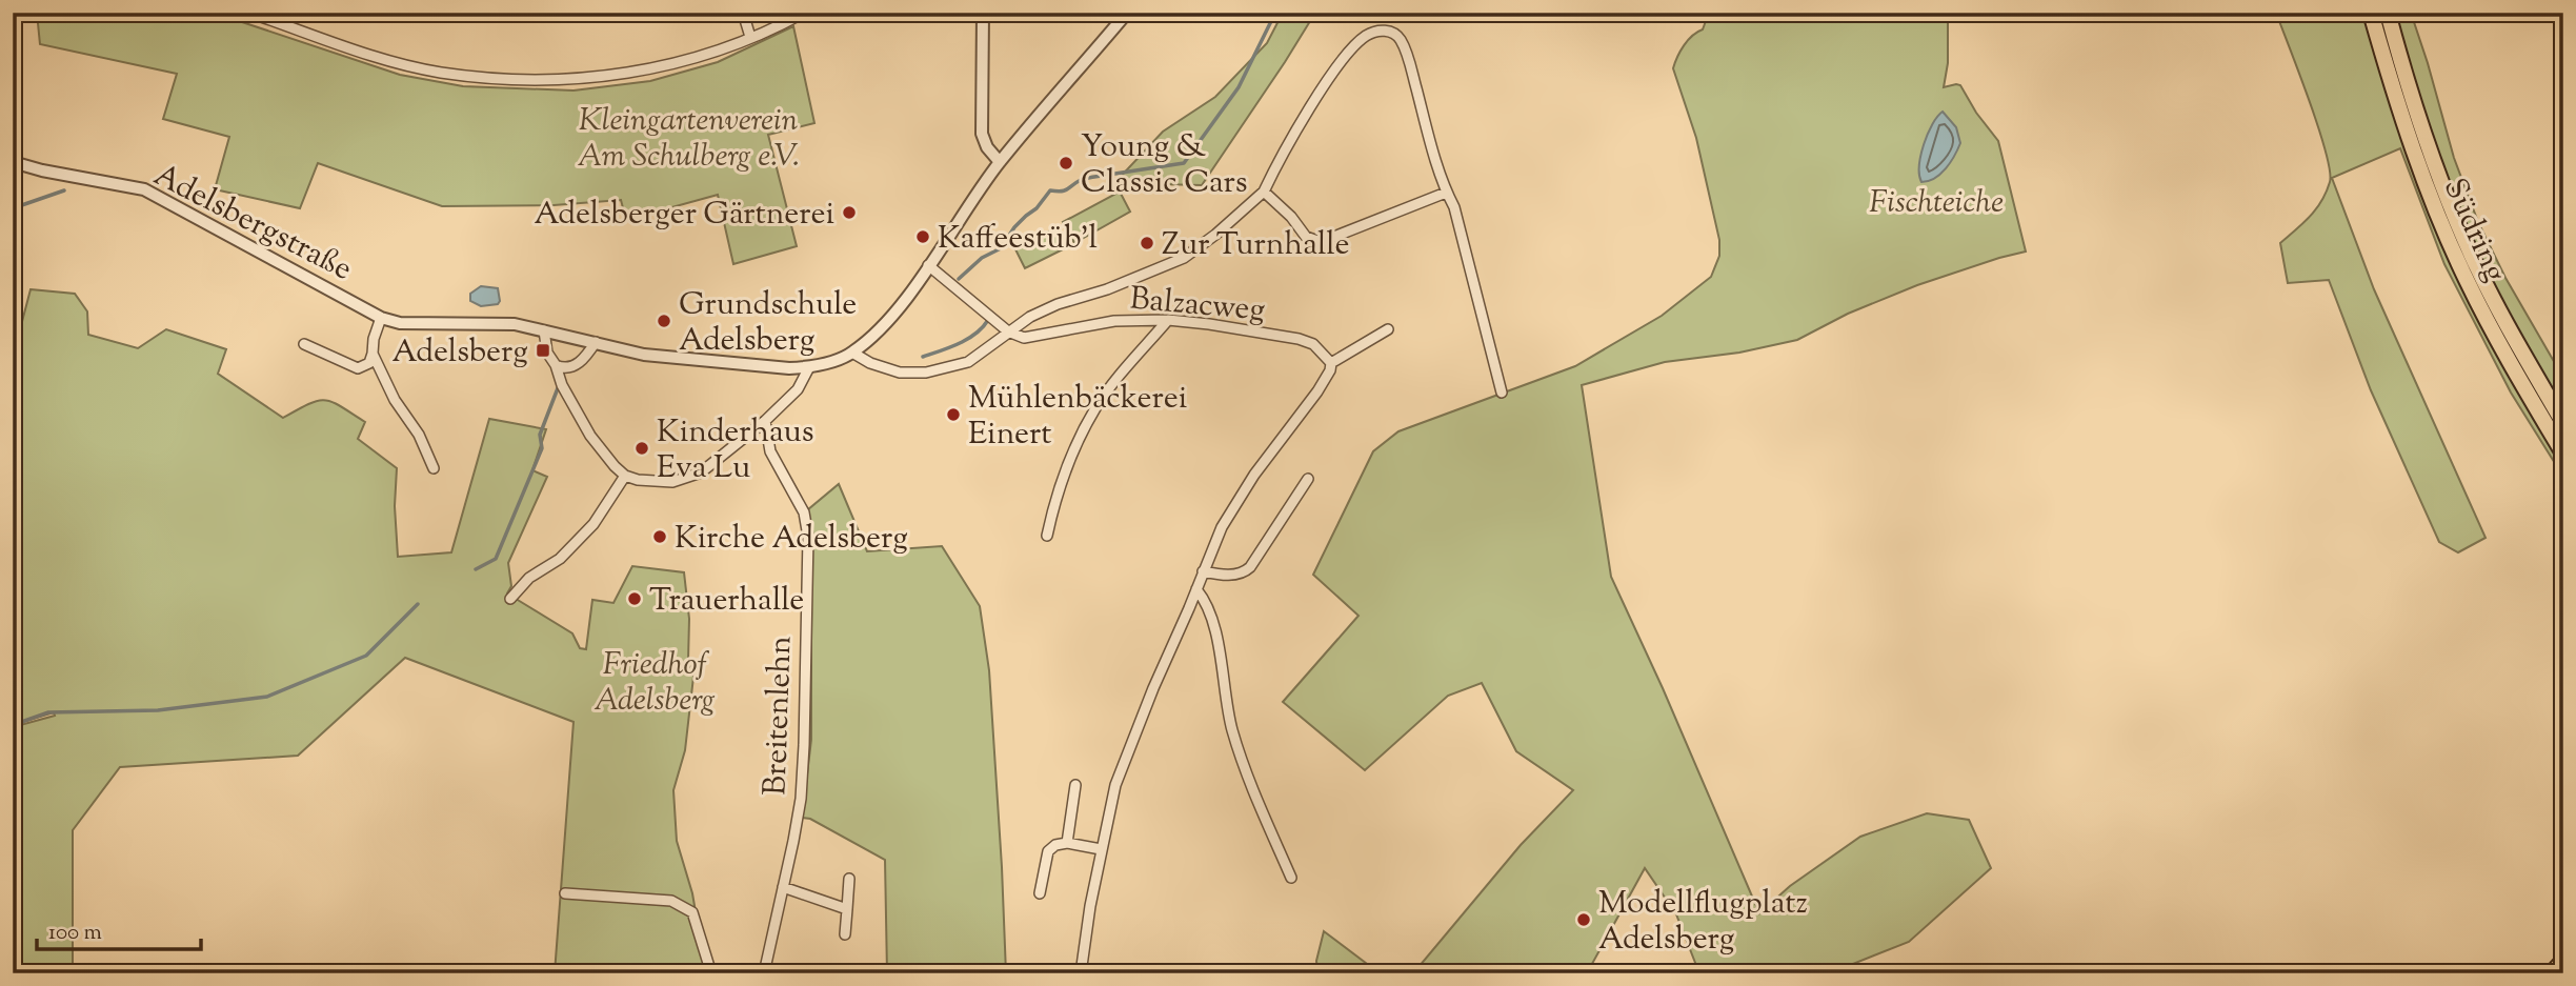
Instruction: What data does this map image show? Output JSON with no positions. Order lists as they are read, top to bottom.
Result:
{
  "streets": {
    "main road": ["Südring"],
    "street": ["Adelsbergstraße", "Balzacweg", "Breitenlehn"]
  },
  "parks": ["Kleingartenverein Am Schulberg e.V.", "Fischteiche", "Friedhof Adelsberg"],
  "places": {
    "other": [
      "Young & Classic Cars",
      "Adelsberger Gärtnerei",
      "Kaffeestüb'l",
      "Zur Turnhalle",
      "Grundschule Adelsberg",
      "Mühlenbäckerei Einert",
      "Kinderhaus Eva Lu",
      "Kirche Adelsberg",
      "Trauerhalle",
      "Modellflugplatz Adelsberg"
    ],
    "transit": ["Adelsberg"]
  },
  "scale_bar": "100 m"
}
